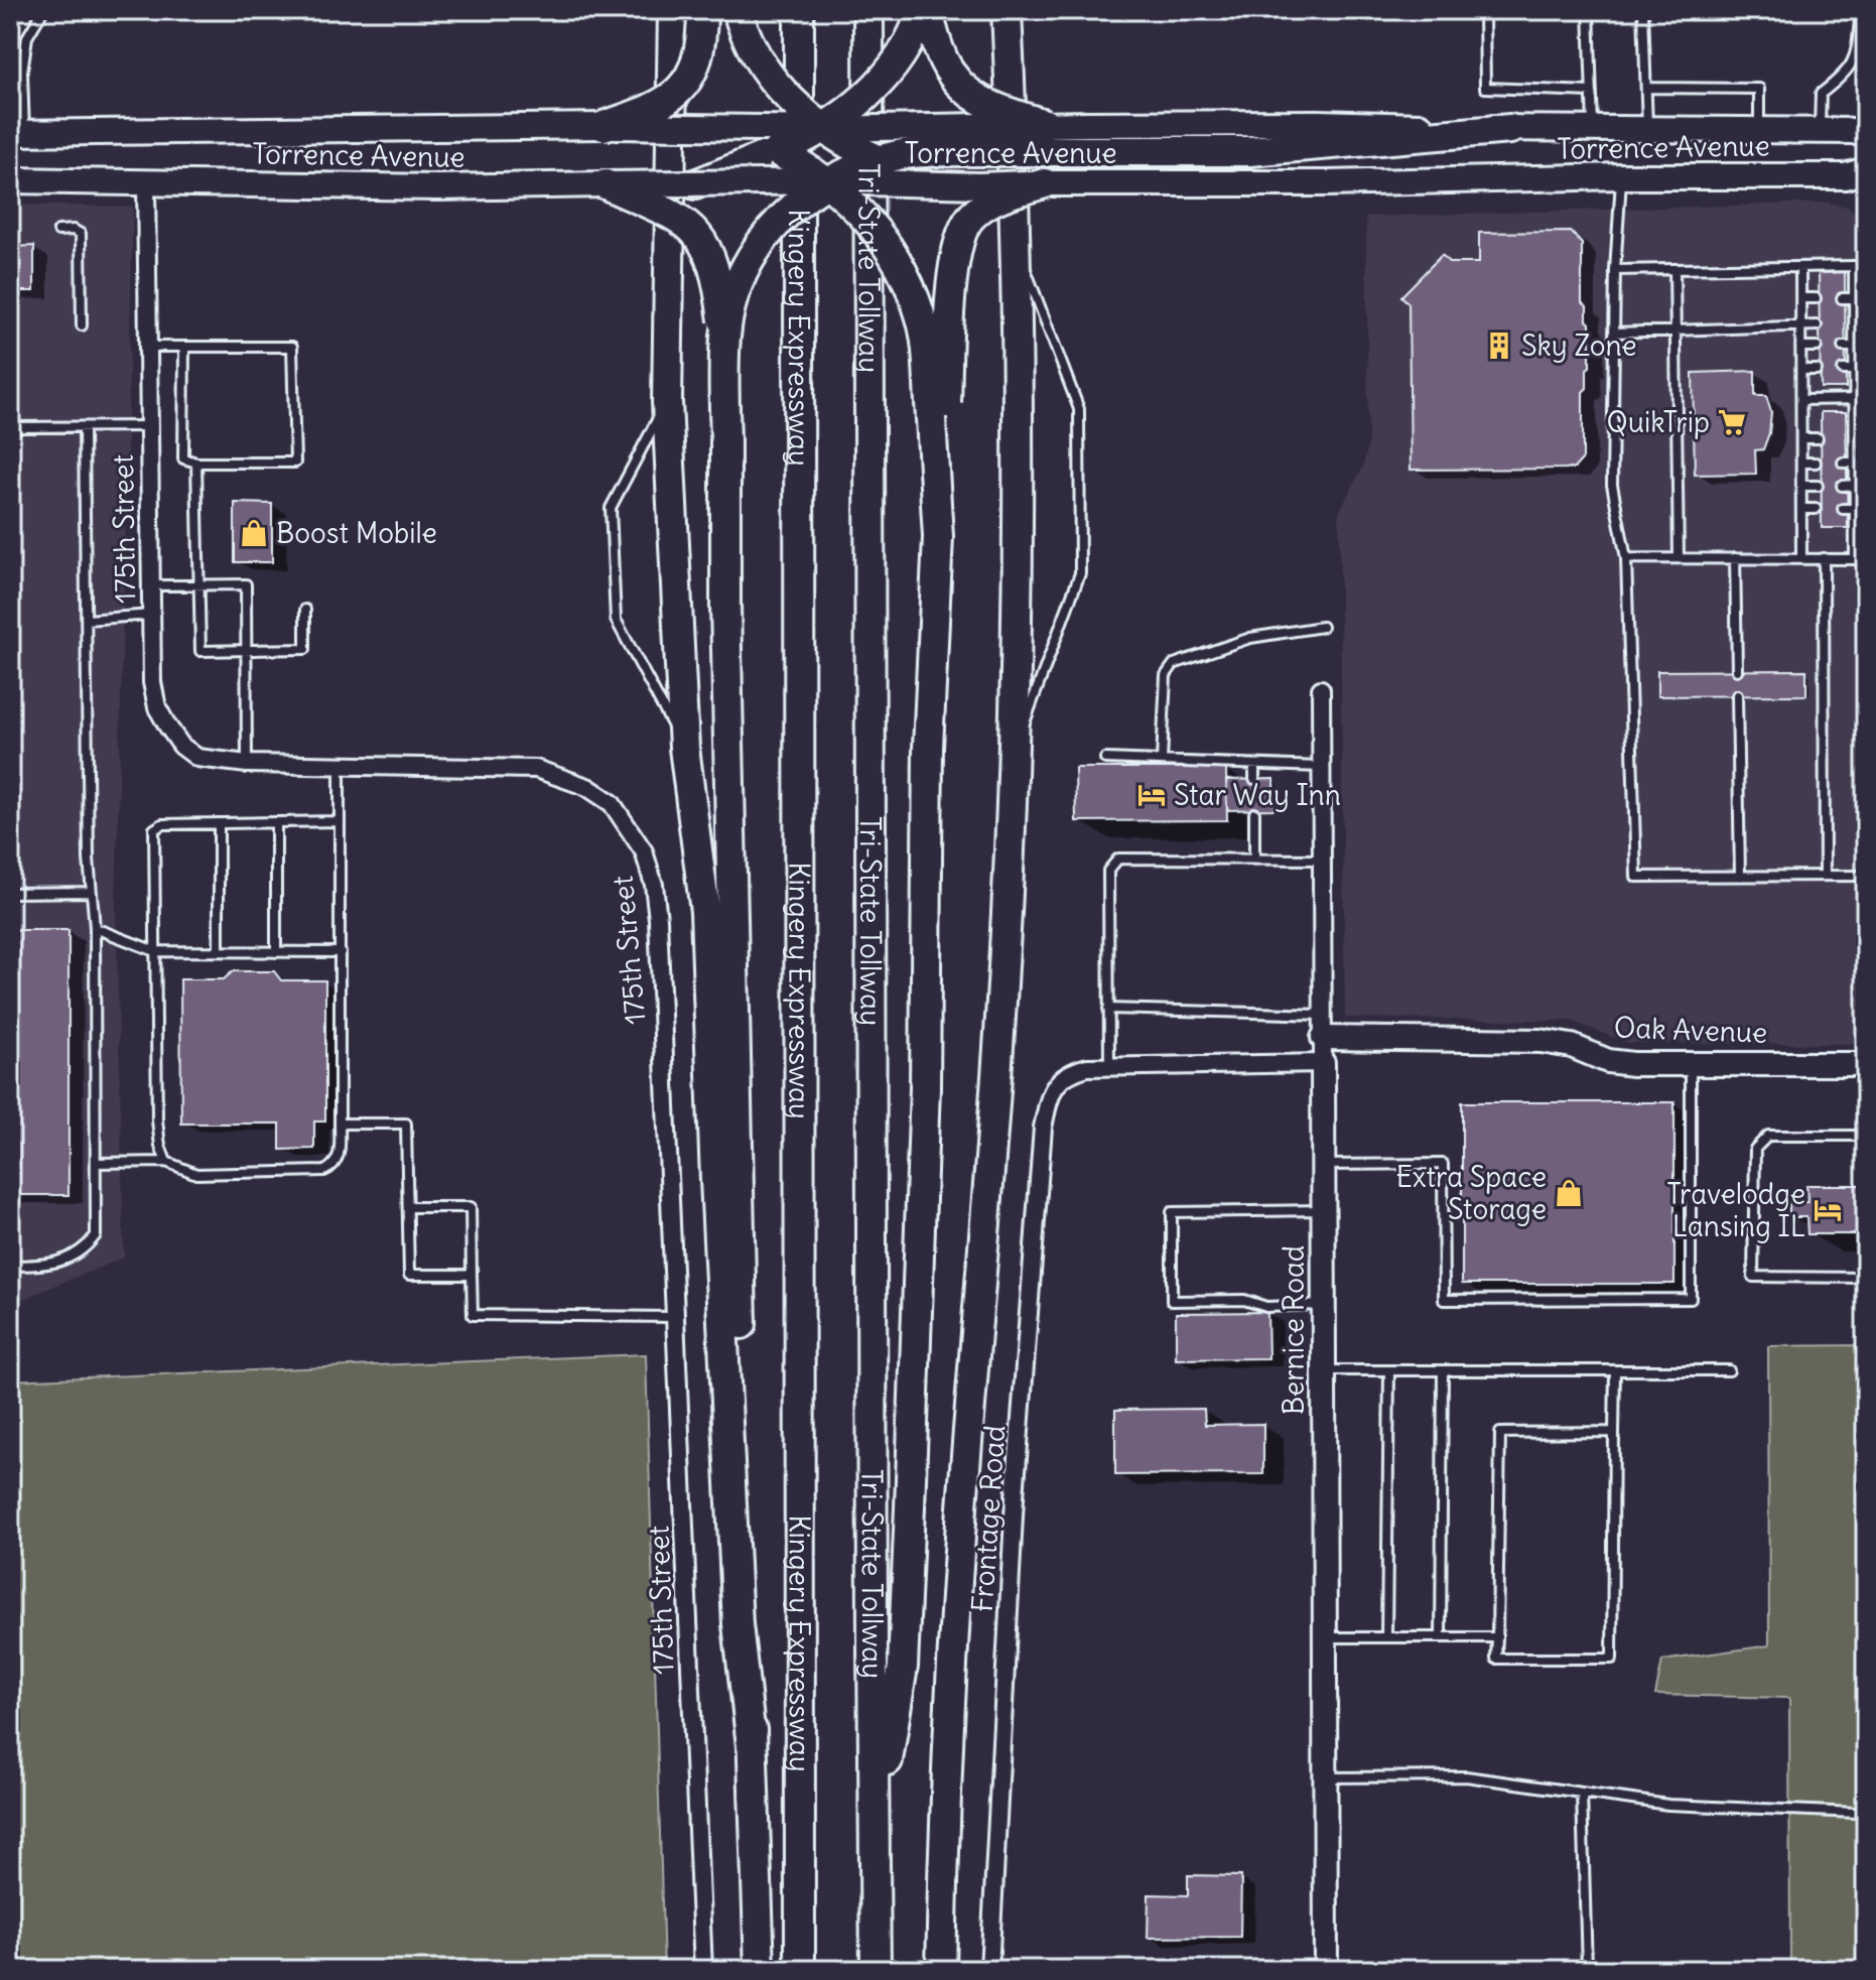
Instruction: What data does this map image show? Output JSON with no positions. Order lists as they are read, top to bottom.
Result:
{
  "streets": {
    "highway": ["Tri-State Tollway", "Kingery Expressway"],
    "main road": ["Torrence Avenue"],
    "street": [
      "175th Street",
      "Oak Avenue",
      "Bernice Road",
      "Frontage Road"
    ]
  },
  "crossings": [
    ["Torrence Avenue", "175th Street"],
    ["Oak Avenue", "Bernice Road"]
  ],
  "places": {
    "building": ["Sky Zone"],
    "supermarket": ["QuikTrip"],
    "shop": ["Boost Mobile", "Extra Space Storage"],
    "hotel": ["Star Way Inn", "Travelodge Lansing IL"]
  }
}
